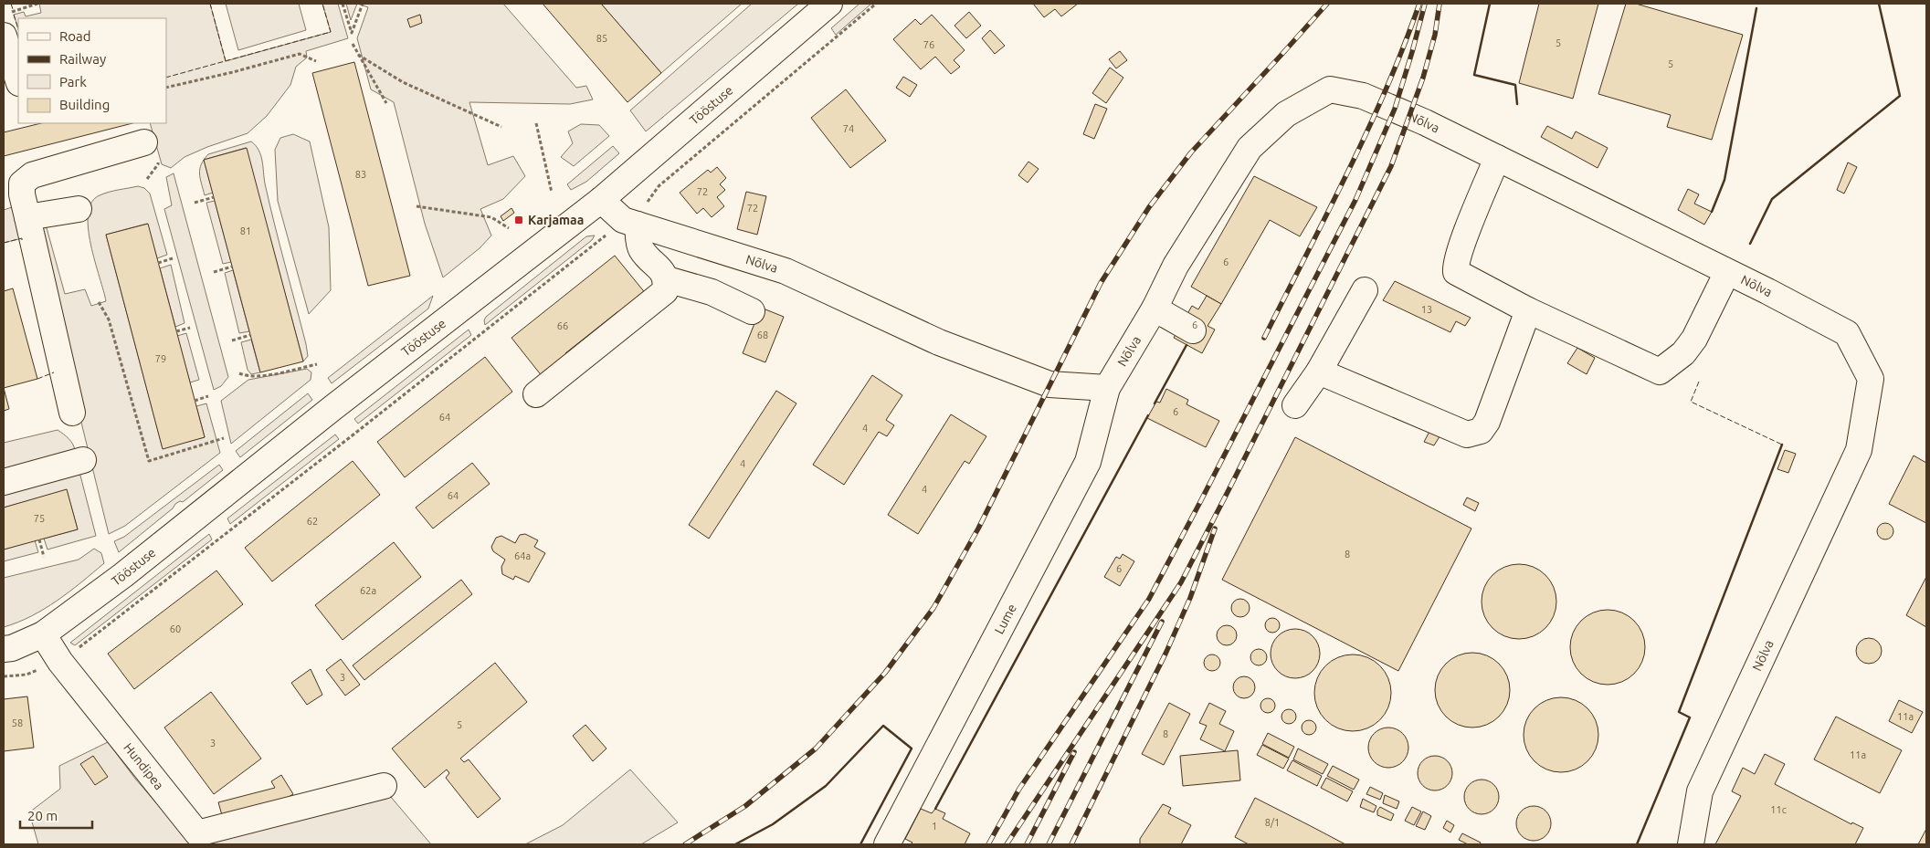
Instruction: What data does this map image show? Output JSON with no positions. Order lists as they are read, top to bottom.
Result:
{
  "streets": {
    "street": [
      "Tööstuse",
      "Nõlva",
      "Lume",
      "Hundipea"
    ]
  },
  "crossings": [
    ["Tööstuse", "Nõlva"],
    ["Tööstuse", "Hundipea"],
    ["Nõlva", "Lume"]
  ],
  "places": {
    "transit": ["Karjamaa"]
  },
  "house_numbers": [
    "85",
    "5",
    "76",
    "5",
    "74",
    "83",
    "72",
    "72",
    "81",
    "6",
    "13",
    "6",
    "66",
    "68",
    "79",
    "6",
    "64",
    "4",
    "4",
    "4",
    "64",
    "75",
    "62",
    "8",
    "64a",
    "6",
    "62a",
    "60",
    "3",
    "11a",
    "58",
    "5",
    "8",
    "3",
    "11a",
    "11c",
    "8/1",
    "1"
  ],
  "legend": [
    "Road",
    "Railway",
    "Park",
    "Building"
  ],
  "scale_bar": "20 m"
}
